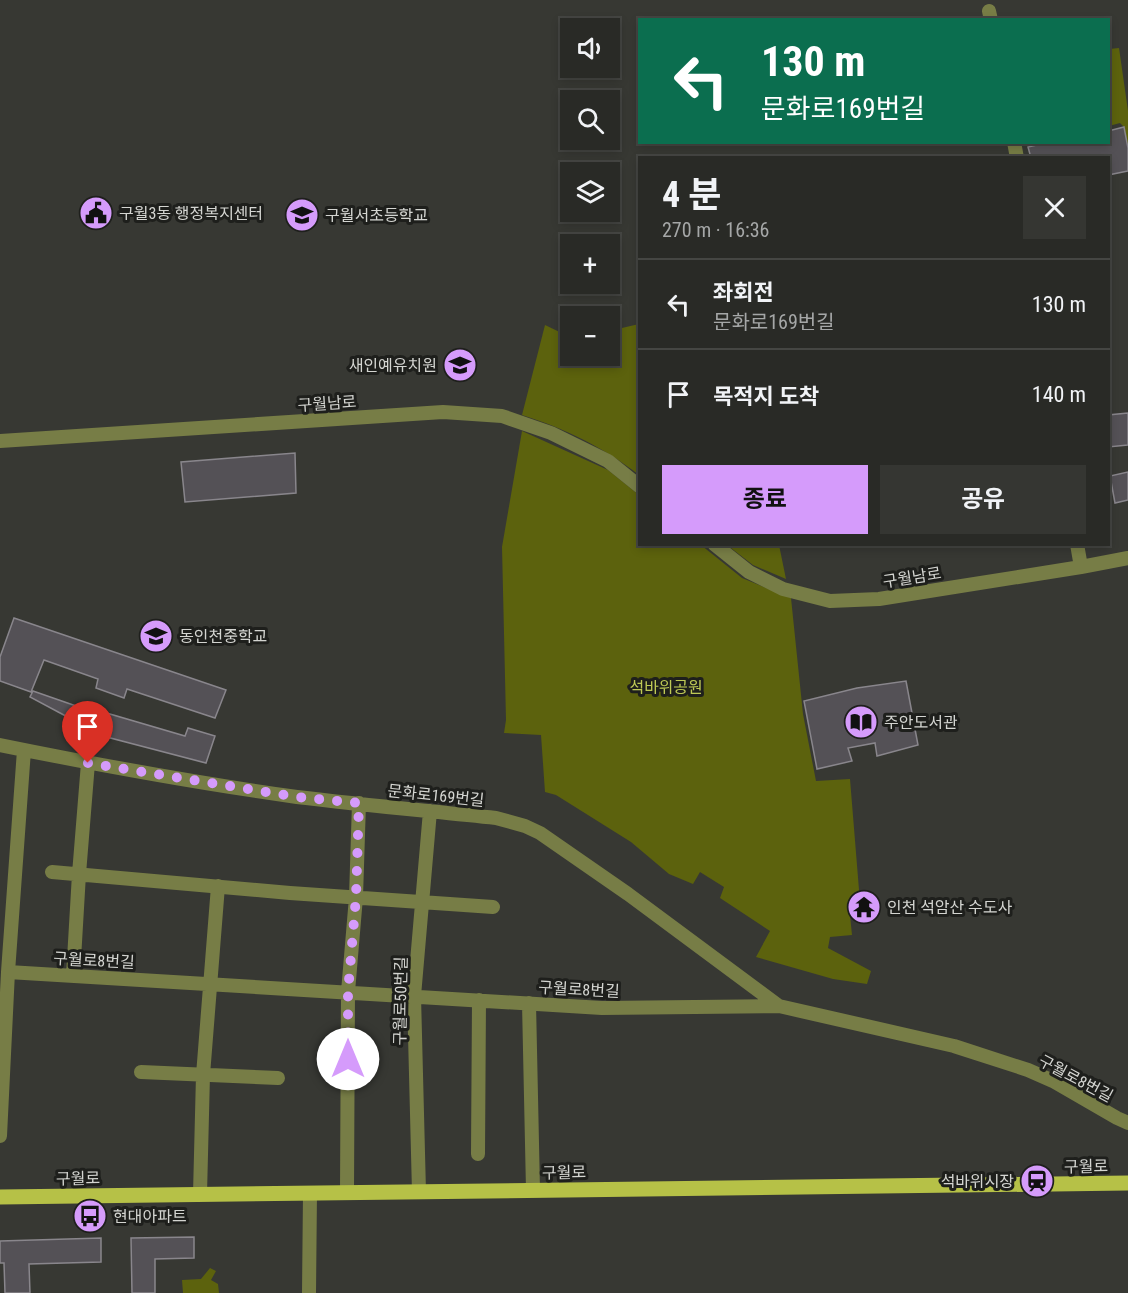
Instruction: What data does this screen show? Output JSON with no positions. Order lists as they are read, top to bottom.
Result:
{
  "streets": {
    "main road": ["구월로"],
    "street": [
      "구월남로",
      "문화로169번길",
      "구월로8번길",
      "구월로50번길"
    ]
  },
  "crossings": [
    ["문화로169번길", "구월로8번길"],
    ["문화로169번길", "구월로50번길"],
    ["구월로8번길", "구월로50번길"],
    ["구월로50번길", "구월로"]
  ],
  "parks": ["석바위공원"],
  "places": {
    "public building": ["구월3동 행정복지센터"],
    "school or university": ["구월서초등학교", "새인예유치원", "동인천중학교"],
    "library": ["주안도서관"],
    "temple": ["인천 석암산 수도사"],
    "station": ["석바위시장"],
    "bus stop": ["현대아파트"]
  },
  "page": {
    "map_buttons": ["+", "−"],
    "turn": ["130 m", "문화로169번길"],
    "heading": ["4 분", "270 m · 16:36"],
    "list": [
      {
        "name": "좌회전",
        "note": "문화로169번길",
        "value": "130 m"
      },
      {
        "name": "목적지 도착",
        "value": "140 m"
      }
    ],
    "buttons": ["종료", "공유"]
  }
}
